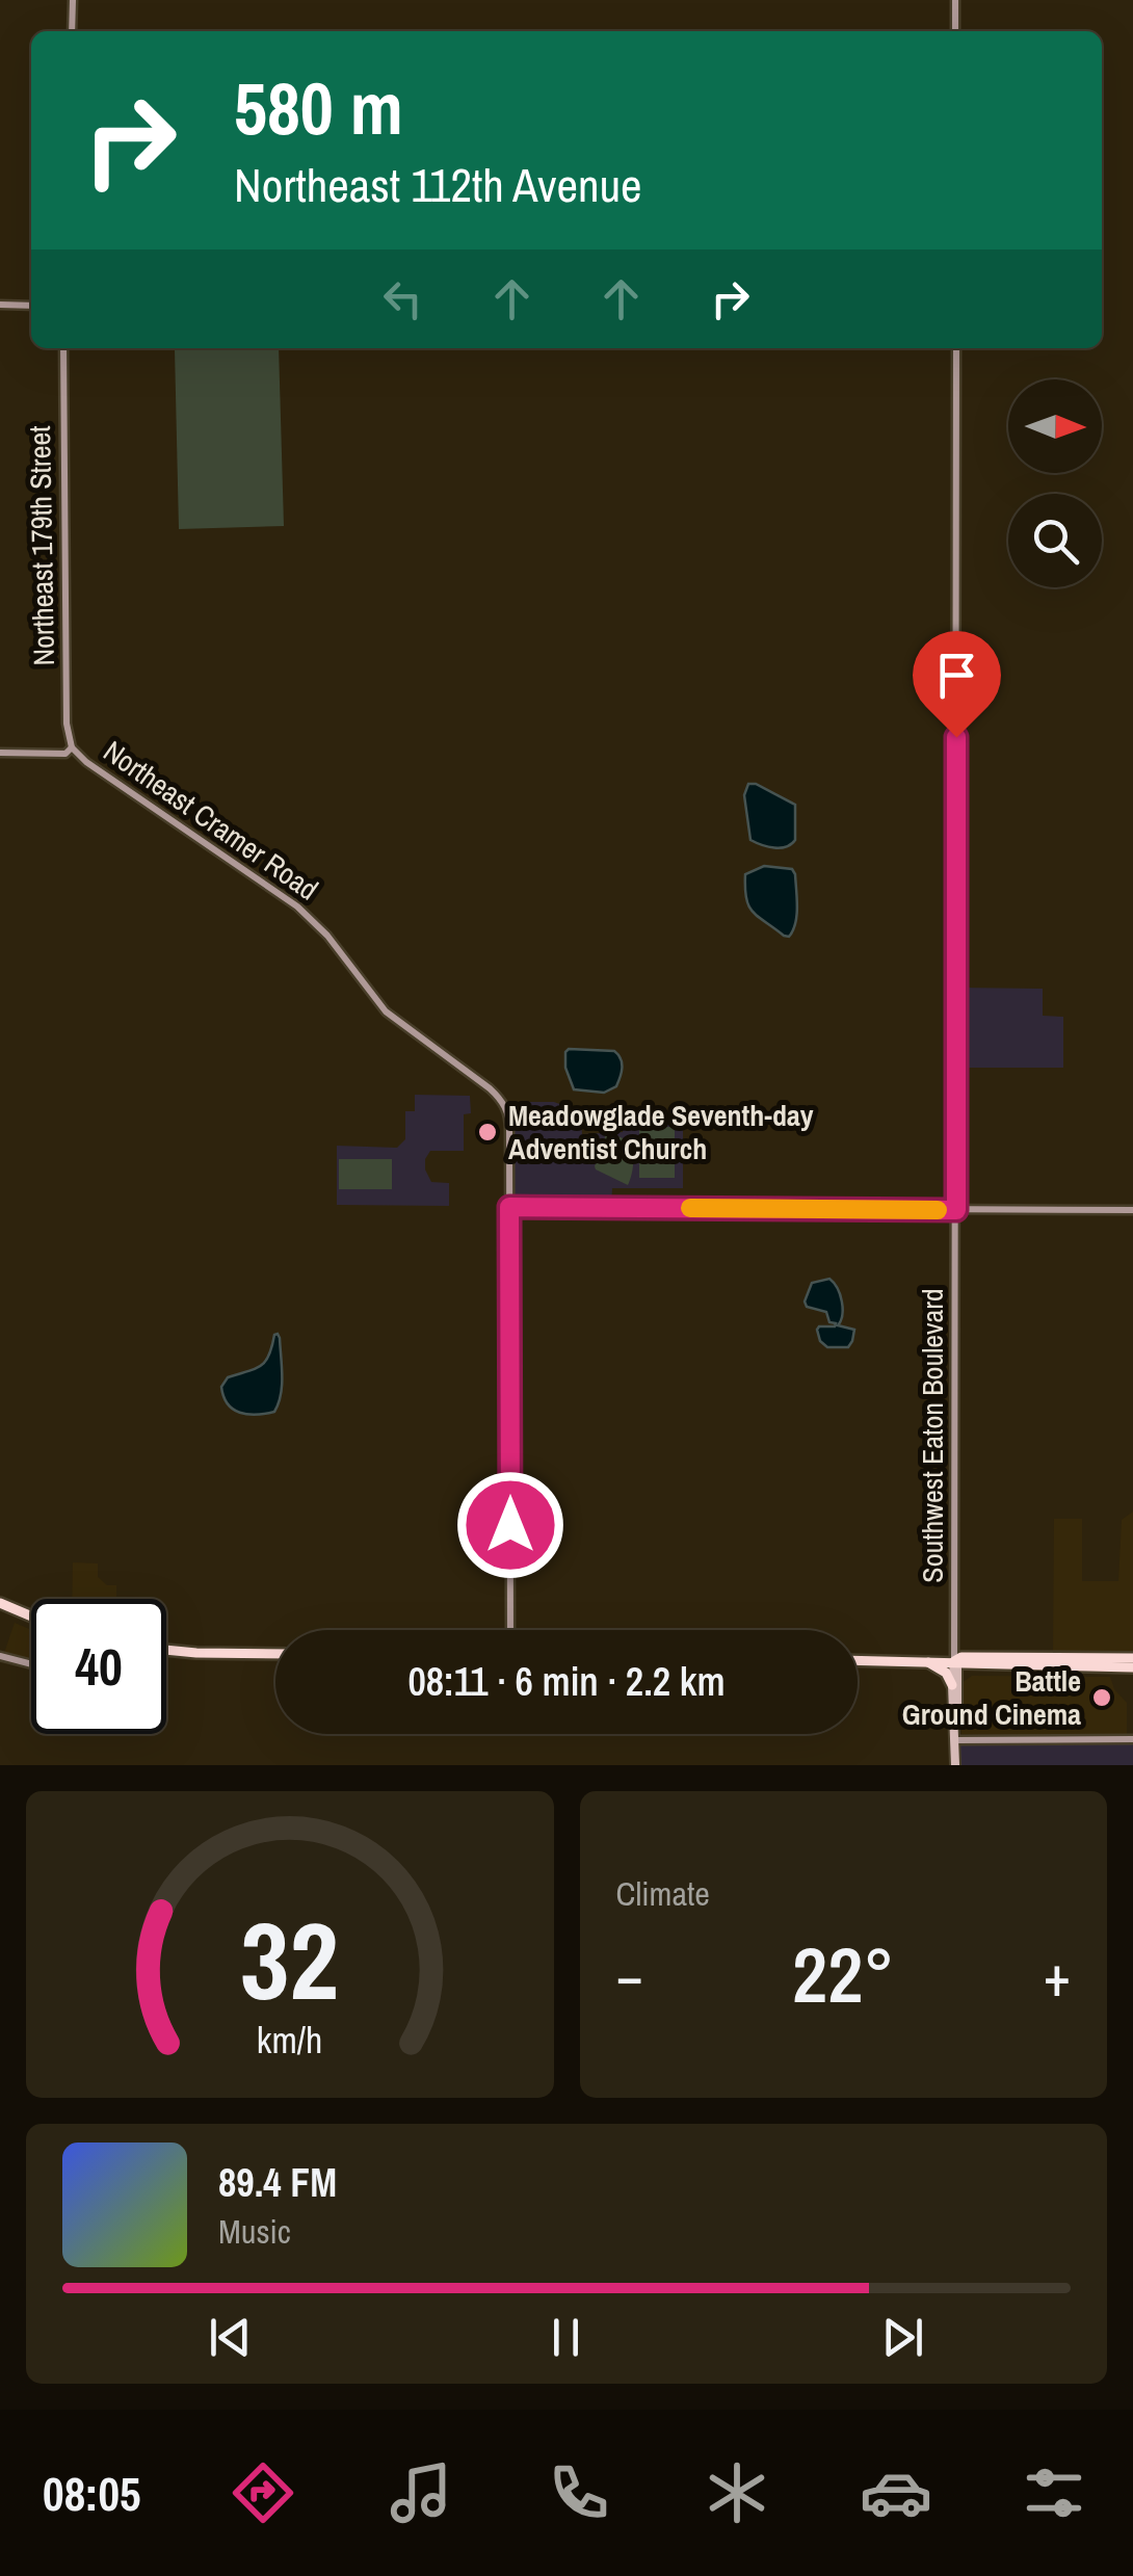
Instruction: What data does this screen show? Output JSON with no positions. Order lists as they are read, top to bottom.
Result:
{
  "streets": {
    "main road": ["Southwest Eaton Boulevard"],
    "street": ["Northeast 179th Street", "Northeast Cramer Road"]
  },
  "crossings": [
    ["Northeast 179th Street", "Northeast Cramer Road"]
  ],
  "places": ["Meadowglade Seventh-day Adventist Church", "Battle Ground Cinema"],
  "north": "right",
  "page": {
    "turn": ["580 m", "Northeast 112th Avenue"],
    "limit": "40",
    "trip": "08:11 · 6 min · 2.2 km",
    "tile": "Climate",
    "heat": ["−", "22°", "+"],
    "song": ["89.4 FM", "Music"],
    "tabs": "08:05",
    "gauge": ["32", "km/h"]
  }
}
